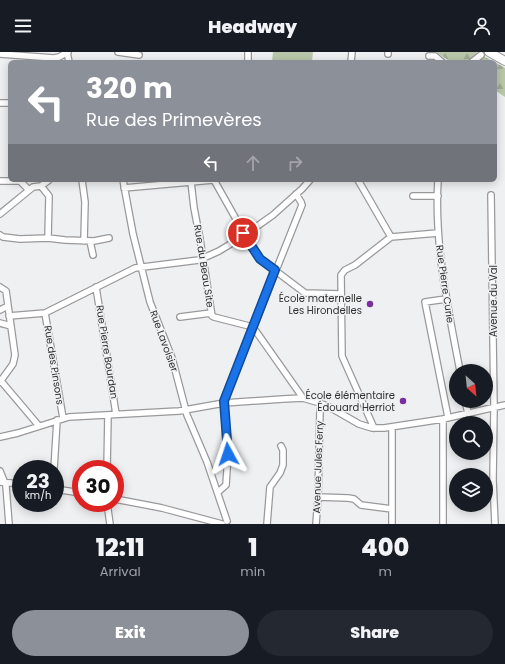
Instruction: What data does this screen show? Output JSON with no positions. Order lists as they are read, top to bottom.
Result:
{
  "streets": {
    "street": [
      "Rue du Beau Site",
      "Rue Pierre Curie",
      "Avenue du Val",
      "Rue Lavoisier",
      "Rue Pierre Bourdan",
      "Rue des Pinsons",
      "Avenue Jules Ferry"
    ]
  },
  "places": ["École maternelle Les Hirondelles", "École élémentaire Édouard Herriot"],
  "north": "bottom right",
  "page": {
    "header": "Headway",
    "turn": ["320 m", "Rue des Primevères"],
    "speed": "23 km/h",
    "limit": "30",
    "eta": [
      "12:11",
      "Arrival",
      "1",
      "min",
      "400",
      "m"
    ],
    "buttons": ["Exit", "Share"]
  }
}
